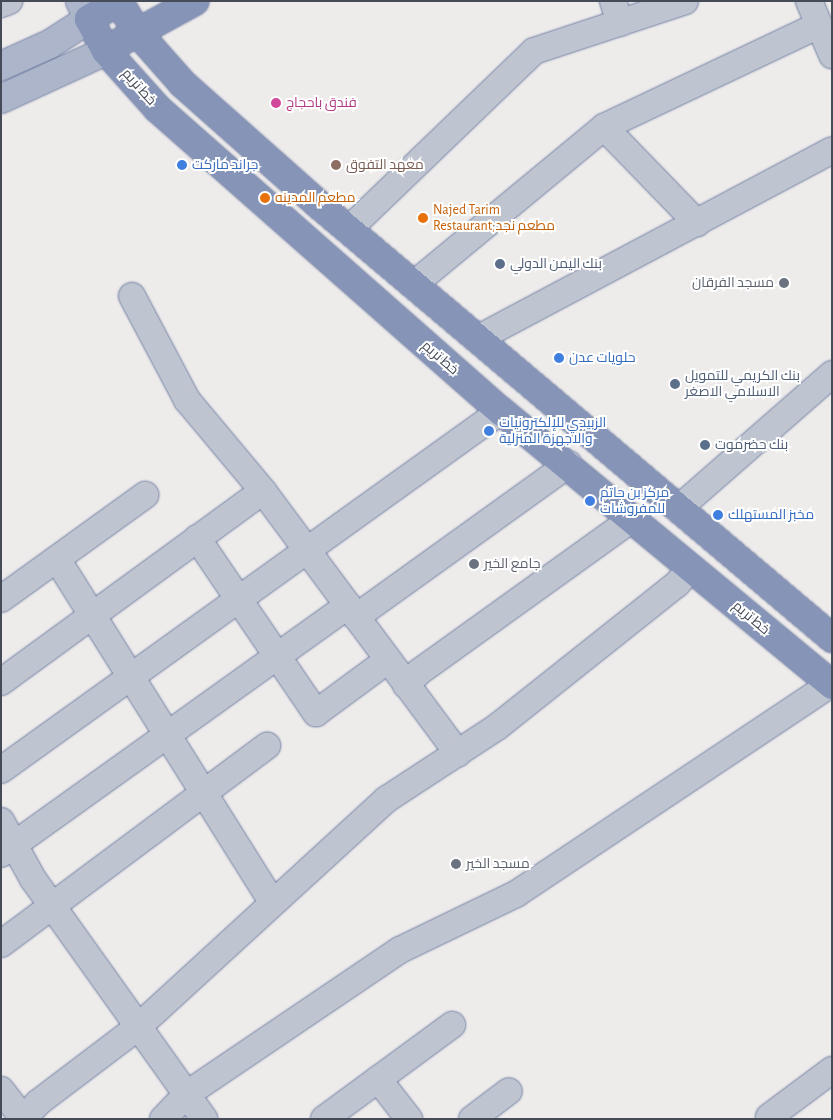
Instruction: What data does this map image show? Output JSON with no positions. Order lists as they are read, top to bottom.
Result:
{
  "streets": {
    "highway": ["خط تريم"]
  },
  "places": [
    "فندق باحجاج",
    "جراند ماركت",
    "معهد التفوق",
    "مطعم المدينه",
    "Najed Tarim Restaurant;مطعم نجد",
    "بنك اليمن الدولي",
    "مسجد الفرقان",
    "حلويات عدن",
    "بنك الكريمي للتمويل الاسلامي الاصغر",
    "الزبيدي للإلكترونيات والاجهزة المنزلية",
    "بنك حضرموت",
    "مركز بن حاتم للمفروشات",
    "مخبز المستهلك",
    "جامع الخير",
    "مسجد الخير"
  ]
}
